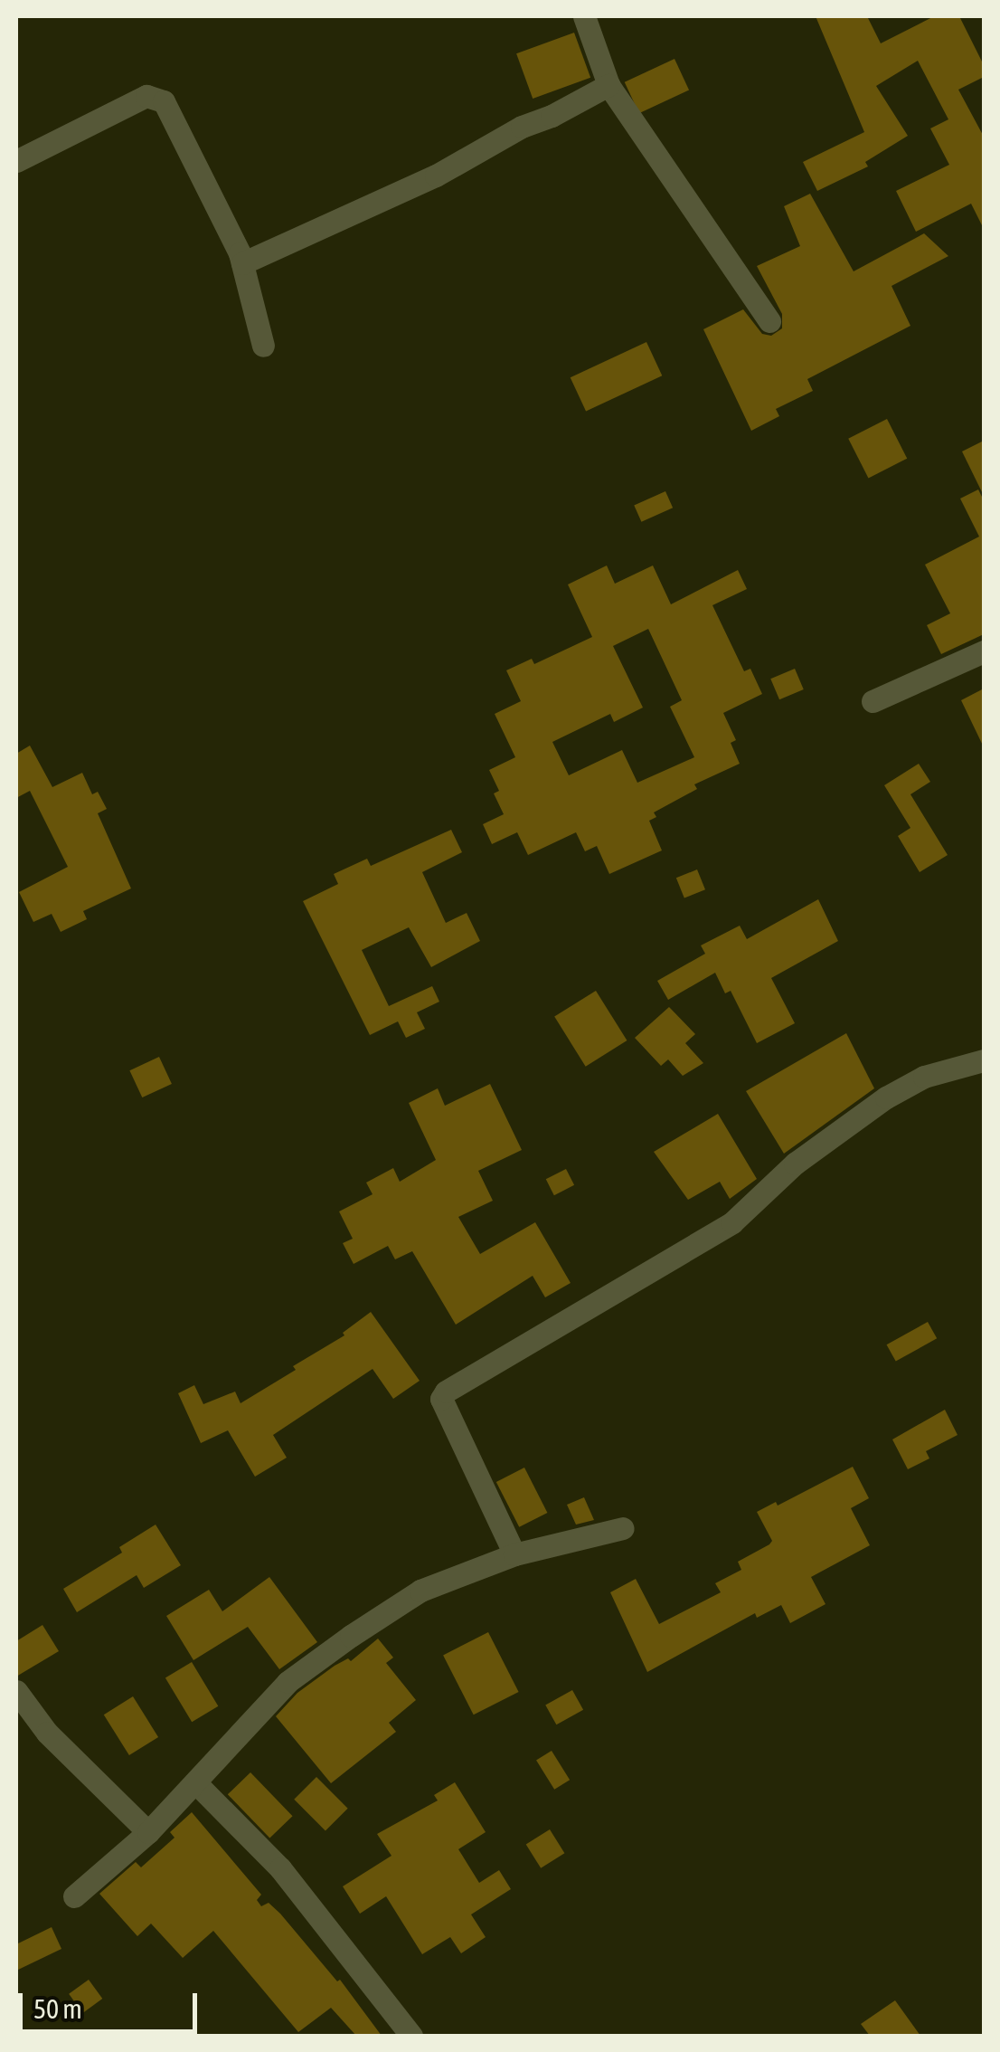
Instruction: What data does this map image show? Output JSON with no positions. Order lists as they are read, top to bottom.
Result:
{
  "scale_bar": "50 m"
}
